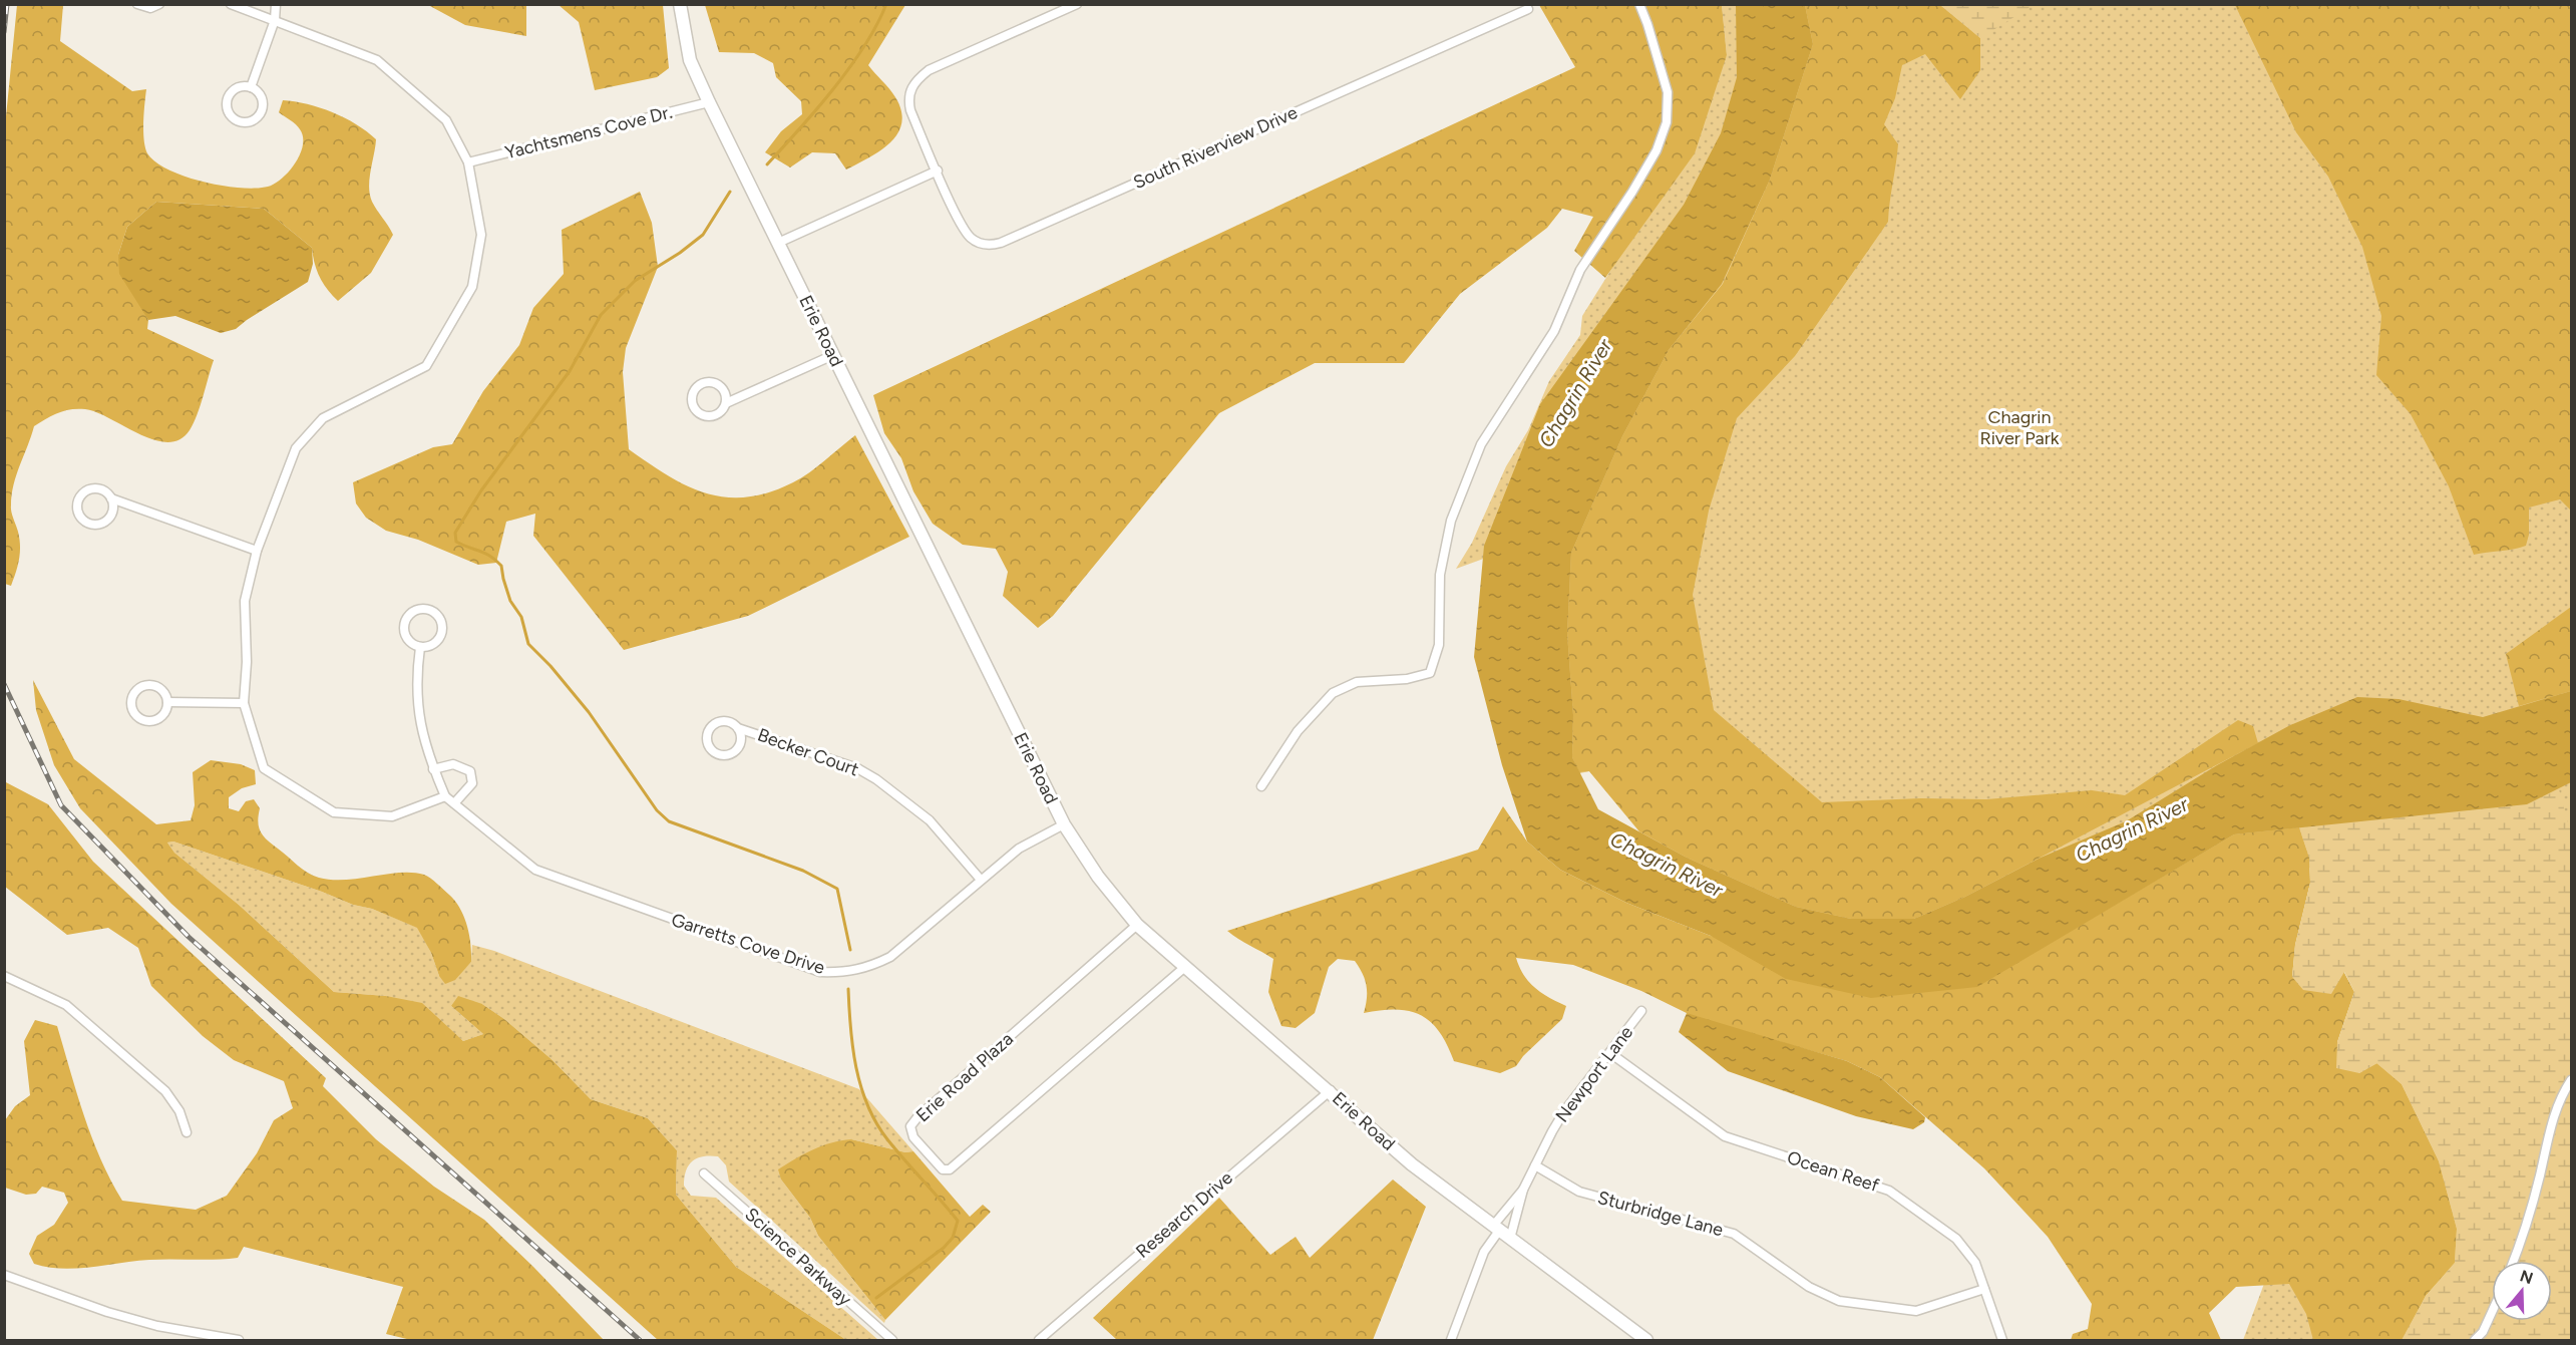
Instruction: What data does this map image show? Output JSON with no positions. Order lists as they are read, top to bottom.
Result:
{
  "streets": {
    "street": [
      "Yachtsmens Cove Dr.",
      "South Riverview Drive",
      "Erie Road",
      "Becker Court",
      "Garretts Cove Drive",
      "Newport Lane",
      "Erie Road Plaza",
      "Ocean Reef",
      "Sturbridge Lane",
      "Research Drive",
      "Science Parkway"
    ]
  },
  "crossings": [
    ["Yachtsmens Cove Dr.", "Erie Road"],
    ["Erie Road", "Garretts Cove Drive"],
    ["Erie Road", "Newport Lane"],
    ["Erie Road", "Erie Road Plaza"],
    ["Erie Road", "Research Drive"],
    ["Becker Court", "Garretts Cove Drive"],
    ["Newport Lane", "Ocean Reef"],
    ["Newport Lane", "Sturbridge Lane"],
    ["Ocean Reef", "Sturbridge Lane"]
  ],
  "water": ["Chagrin River"],
  "parks": ["Chagrin River Park"],
  "north": "top"
}
